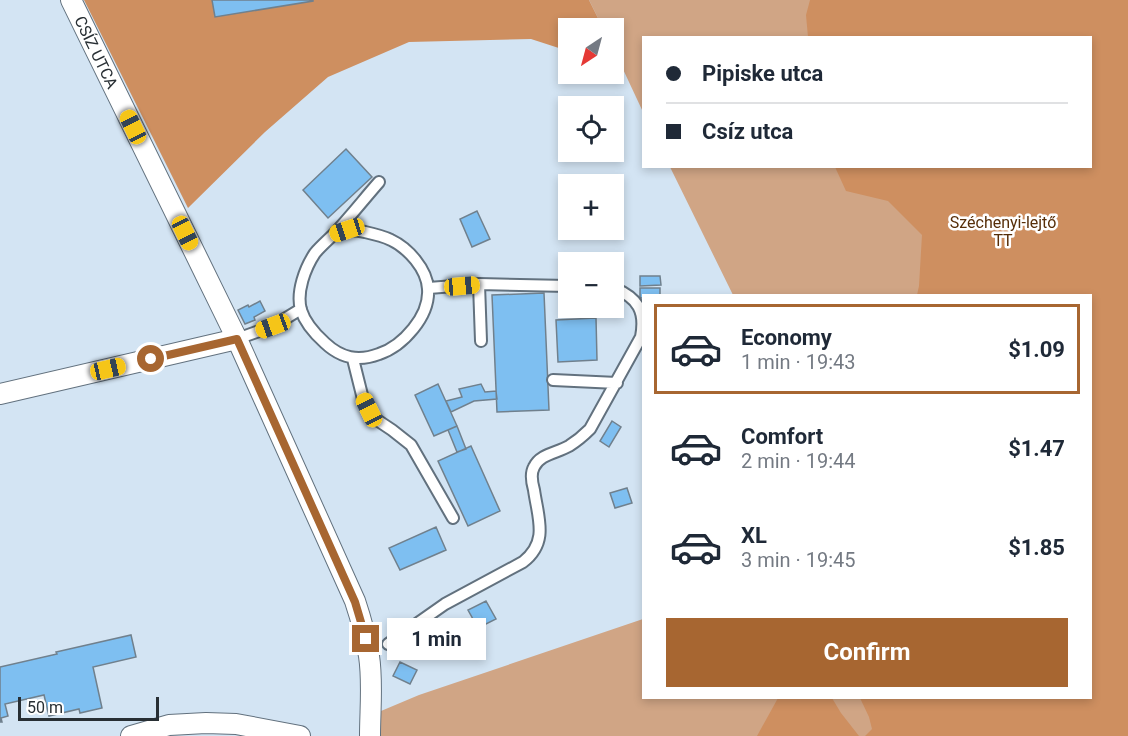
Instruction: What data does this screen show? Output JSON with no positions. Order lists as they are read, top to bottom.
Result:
{
  "streets": {
    "street": ["CSÍZ UTCA"]
  },
  "parks": ["Széchenyi-lejtő TT"],
  "scale_bar": "50 m",
  "north": "bottom left",
  "page": {
    "map_buttons": ["+", "−"],
    "banner": ["Pipiske utca", "Csíz utca"],
    "list": [
      {
        "name": "Economy",
        "note": "1 min · 19:43",
        "value": "$1.09"
      },
      {
        "name": "Comfort",
        "note": "2 min · 19:44",
        "value": "$1.47"
      },
      {
        "name": "XL",
        "note": "3 min · 19:45",
        "value": "$1.85"
      }
    ],
    "buttons": "Confirm",
    "bubble": "1 min",
    "scale": "50 m"
  }
}
